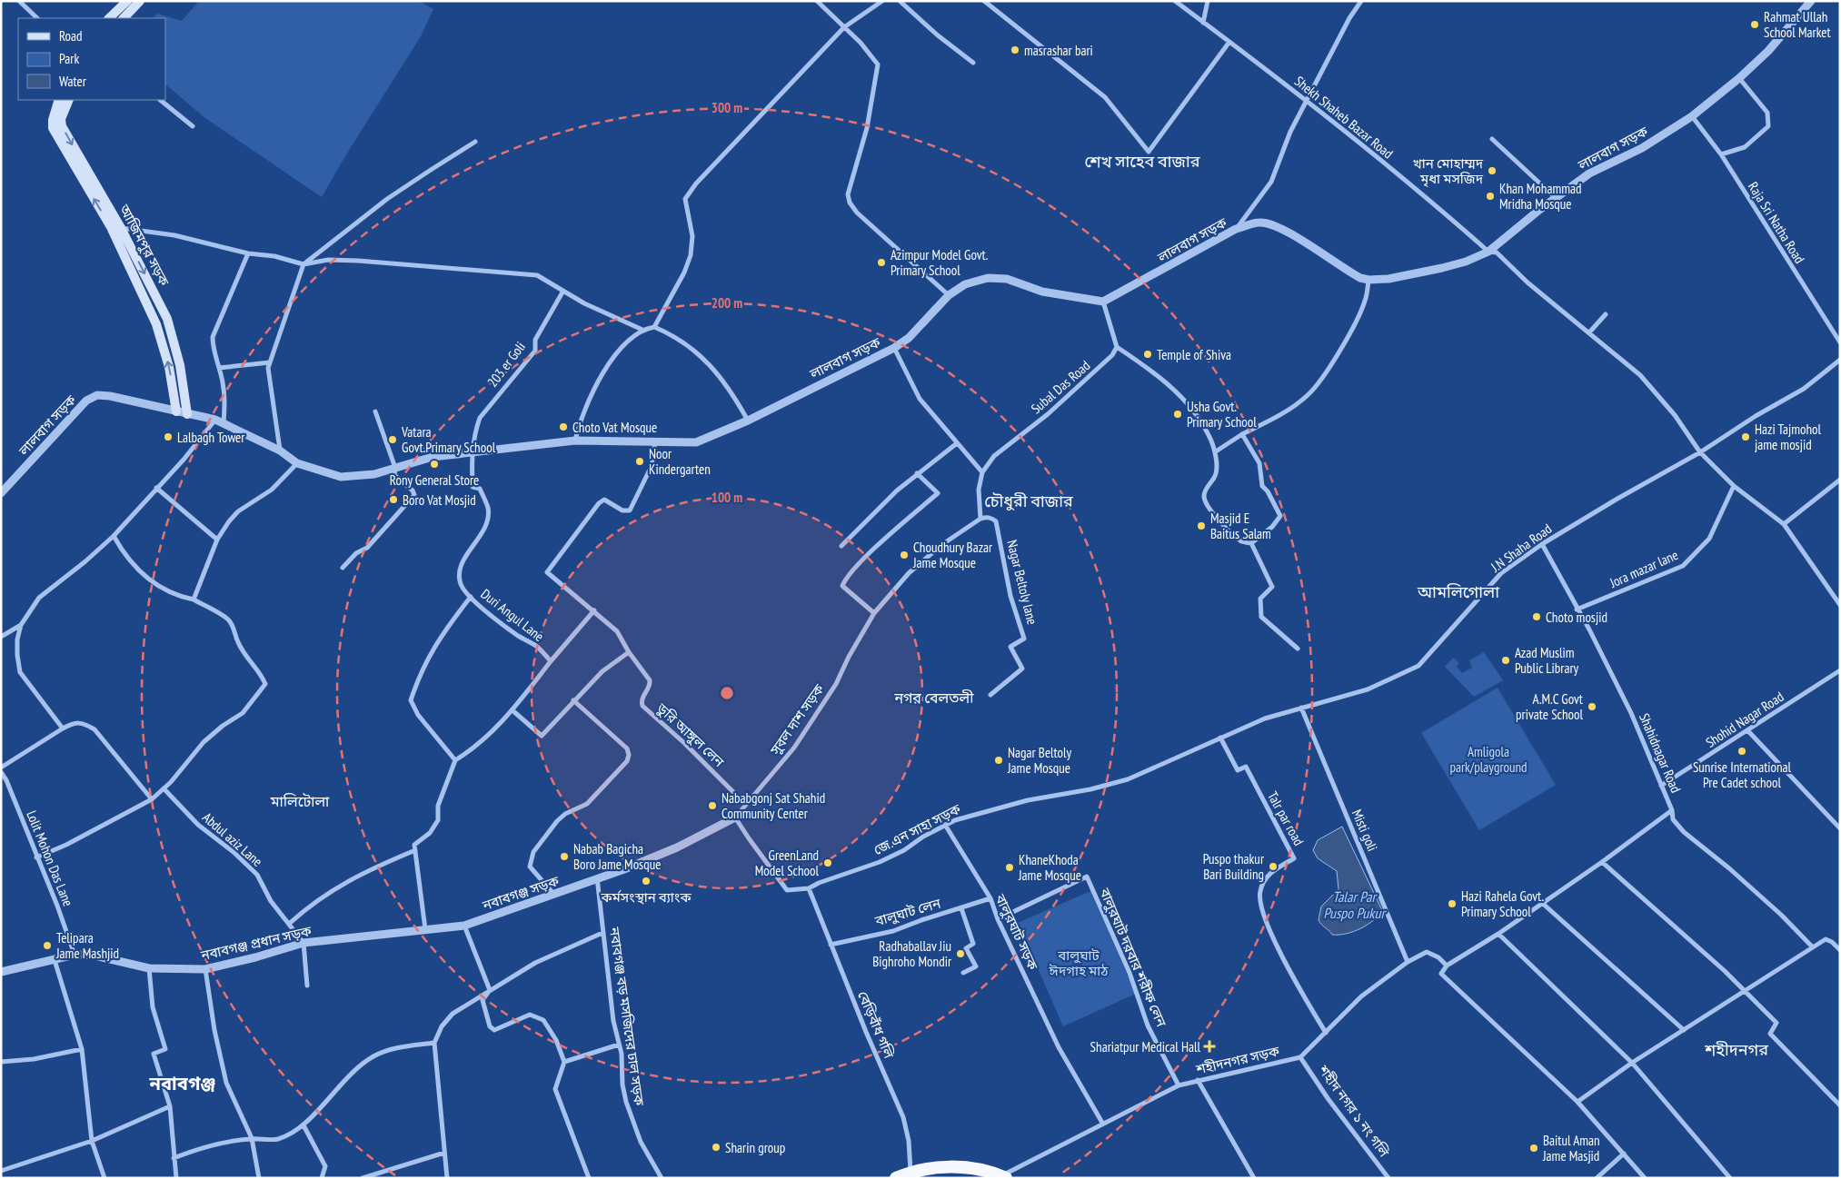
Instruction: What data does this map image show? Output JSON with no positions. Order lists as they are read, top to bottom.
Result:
{
  "streets": {
    "main road": ["আজিমপুর সড়ক"],
    "street": [
      "Shekh Shaheb Bazar Road",
      "লালবাগ সড়ক",
      "Raja Sri Natha Road",
      "203 er Goli",
      "Subal Das Road",
      "J.N Shaha Road",
      "Jora mazar lane",
      "Nagar Beltoly lane",
      "Duri Angul Lane",
      "সুবল দাশ সড়ক",
      "Shohid Nagar Road",
      "ডুরি আঙ্গুল লেন",
      "Shahidnagar Road",
      "Talr par road",
      "জে.এন সাহা সড়ক",
      "Misti goli",
      "Abdul aziz Lane",
      "Lolit Mohon Das Lane",
      "নবাবগঞ্জ সড়ক",
      "বালুঘাট লেন",
      "বালুরঘাট সড়ক",
      "নবাবগঞ্জ প্রধান সড়ক",
      "বালুরঘাট দরবার শরীফ লেন",
      "নবাবগঞ্জ বড় মসজিদের ঢাল সড়ক",
      "বেড়িবাঁধ গলি",
      "শহীদনগর সড়ক",
      "শহীদ নগর ১ নং গলি"
    ]
  },
  "crossings": [
    ["Shekh Shaheb Bazar Road", "লালবাগ সড়ক"],
    ["লালবাগ সড়ক", "Raja Sri Natha Road"],
    ["লালবাগ সড়ক", "আজিমপুর সড়ক"],
    ["লালবাগ সড়ক", "203 er Goli"],
    ["লালবাগ সড়ক", "Duri Angul Lane"],
    ["লালবাগ সড়ক", "ডুরি আঙ্গুল লেন"],
    ["203 er Goli", "Duri Angul Lane"],
    ["Subal Das Road", "Nagar Beltoly lane"],
    ["J.N Shaha Road", "Shahidnagar Road"],
    ["J.N Shaha Road", "Talr par road"],
    ["J.N Shaha Road", "জে.এন সাহা সড়ক"],
    ["J.N Shaha Road", "Misti goli"],
    ["Jora mazar lane", "Shahidnagar Road"],
    ["সুবল দাশ সড়ক", "ডুরি আঙ্গুল লেন"],
    ["সুবল দাশ সড়ক", "জে.এন সাহা সড়ক"],
    ["সুবল দাশ সড়ক", "নবাবগঞ্জ সড়ক"],
    ["Shohid Nagar Road", "Shahidnagar Road"],
    ["Shahidnagar Road", "শহীদনগর সড়ক"],
    ["Talr par road", "জে.এন সাহা সড়ক"],
    ["Talr par road", "শহীদনগর সড়ক"],
    ["জে.এন সাহা সড়ক", "নবাবগঞ্জ সড়ক"],
    ["জে.এন সাহা সড়ক", "বালুরঘাট সড়ক"],
    ["জে.এন সাহা সড়ক", "বেড়িবাঁধ গলি"],
    ["Misti goli", "শহীদনগর সড়ক"],
    ["Abdul aziz Lane", "নবাবগঞ্জ প্রধান সড়ক"],
    ["Lolit Mohon Das Lane", "নবাবগঞ্জ প্রধান সড়ক"],
    ["নবাবগঞ্জ সড়ক", "নবাবগঞ্জ প্রধান সড়ক"],
    ["নবাবগঞ্জ সড়ক", "নবাবগঞ্জ বড় মসজিদের ঢাল সড়ক"],
    ["বালুঘাট লেন", "বালুরঘাট সড়ক"],
    ["বালুঘাট লেন", "বেড়িবাঁধ গলি"],
    ["বালুরঘাট সড়ক", "বালুরঘাট দরবার শরীফ লেন"],
    ["বালুরঘাট সড়ক", "শহীদনগর সড়ক"],
    ["বালুরঘাট দরবার শরীফ লেন", "শহীদনগর সড়ক"],
    ["শহীদনগর সড়ক", "শহীদ নগর ১ নং গলি"]
  ],
  "districts": [
    "শেখ সাহেব বাজার",
    "চৌধুরী বাজার",
    "আমলিগোলা",
    "নগর বেলতলী",
    "মালিটোলা",
    "শহীদনগর",
    "নবাবগঞ্জ"
  ],
  "water": ["Talar Par Puspo Pukur"],
  "parks": ["Amligola park/playground", "বালুঘাট ঈদগাহ মাঠ"],
  "places": {
    "other": [
      "Rahmat Ullah School Market",
      "masrashar bari",
      "খান মোহাম্মদ মৃধা মসজিদ",
      "Khan Mohammad Mridha Mosque",
      "Azimpur Model Govt. Primary School",
      "Temple of Shiva",
      "Usha Govt. Primary School",
      "Choto Vat Mosque",
      "Lalbagh Tower",
      "Hazi Tajmohol jame mosjid",
      "Vatara Govt.Primary School",
      "Noor Kindergarten",
      "Rony General Store",
      "Boro Vat Mosjid",
      "Masjid E Baitus Salam",
      "Choudhury Bazar Jame Mosque",
      "Choto mosjid",
      "Azad Muslim Public Library",
      "A.M.C Govt private School",
      "Sunrise International Pre Cadet school",
      "Nagar Beltoly Jame Mosque",
      "Nababgonj Sat Shahid Community Center",
      "Nabab Bagicha Boro Jame Mosque",
      "GreenLand Model School",
      "Puspo thakur Bari Building",
      "KhaneKhoda Jame Mosque",
      "কর্মসংস্থান ব্যাংক",
      "Hazi Rahela Govt. Primary School",
      "Telipara Jame Mashjid",
      "Radhaballav Jiu Bighroho Mondir",
      "Sharin group",
      "Baitul Aman Jame Masjid"
    ],
    "health": ["Shariatpur Medical Hall"]
  },
  "legend": ["Road", "Park", "Water"],
  "rings": ["300 m", "200 m", "100 m"]
}
